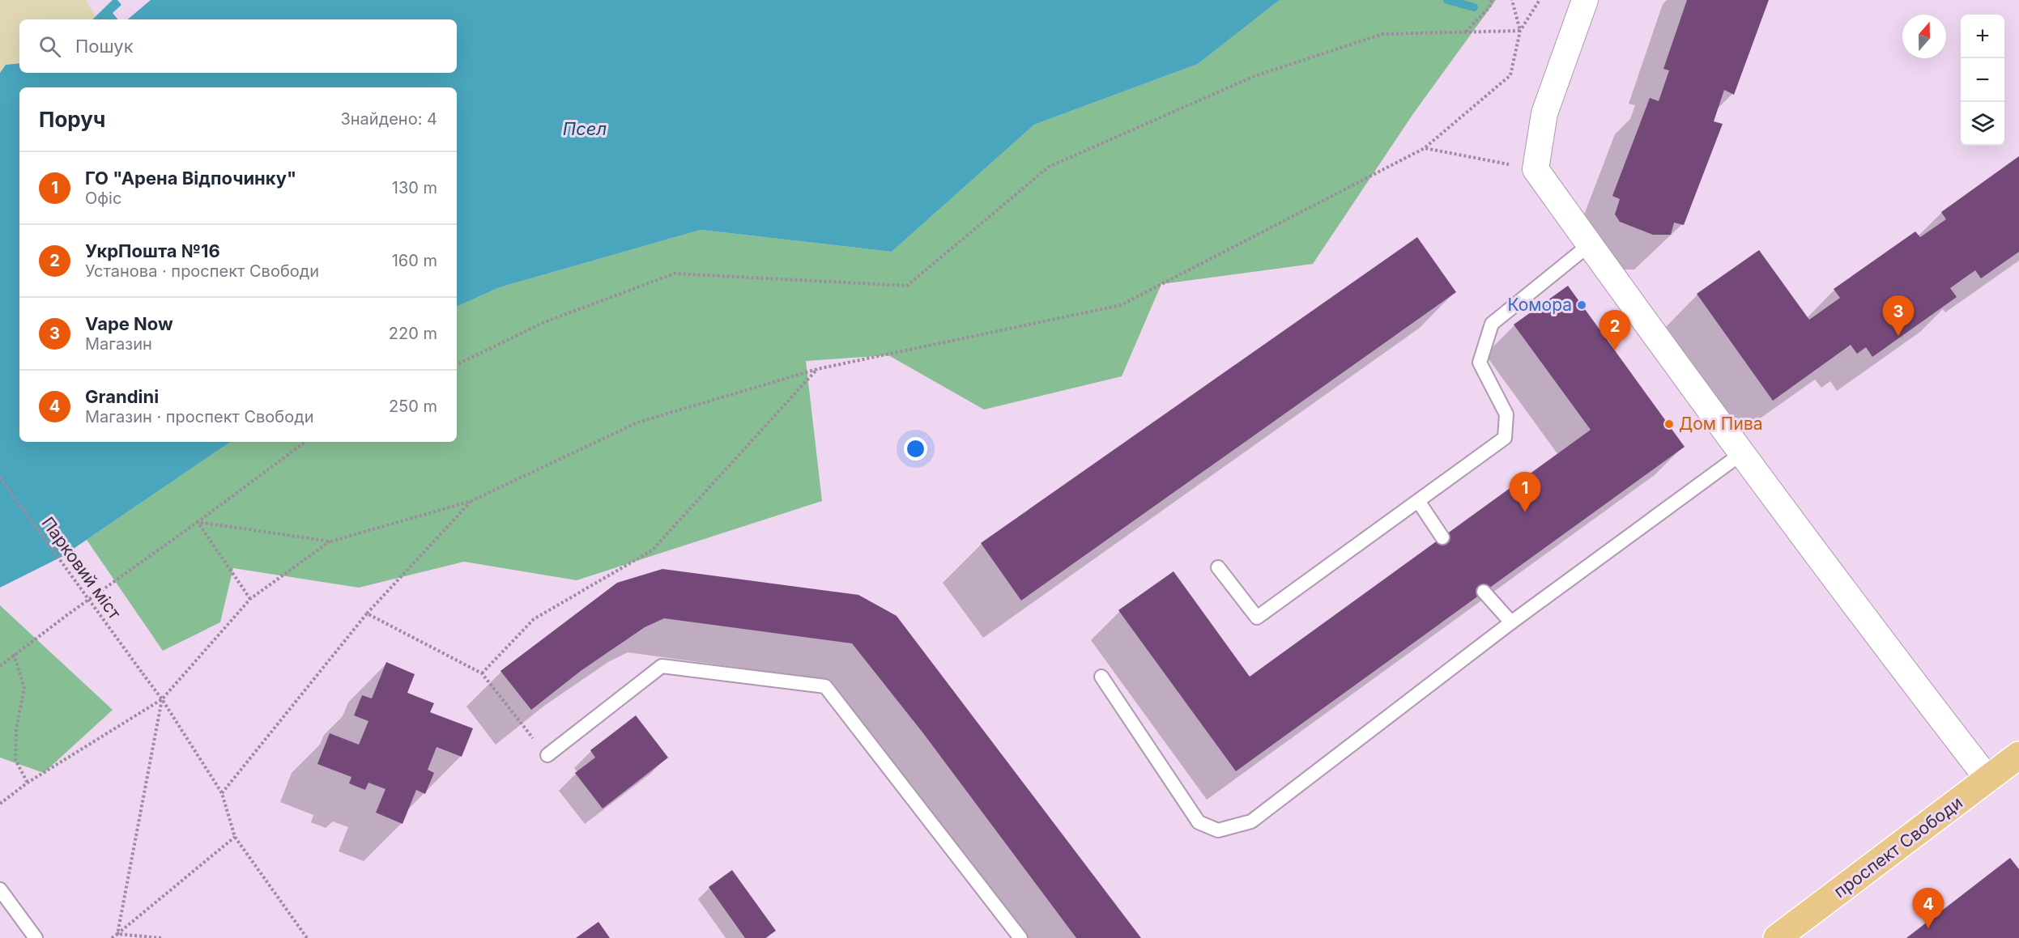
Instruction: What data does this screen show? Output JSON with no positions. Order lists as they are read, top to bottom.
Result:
{
  "streets": {
    "main road": ["проспект Свободи"],
    "path": ["Парковий міст"]
  },
  "water": ["Псел"],
  "places": ["Комора", "Дом Пива"],
  "north": "top",
  "page": {
    "map_buttons": ["+", "−"],
    "search": "Пошук",
    "heading": ["Поруч", "Знайдено: 4"],
    "list": [
      {
        "mark": "1",
        "name": "ГО \"Арена Відпочинку\"",
        "note": "Офіс",
        "value": "130 m"
      },
      {
        "mark": "2",
        "name": "УкрПошта №16",
        "note": "Установа · проспект Свободи",
        "value": "160 m"
      },
      {
        "mark": "3",
        "name": "Vape Now",
        "note": "Магазин",
        "value": "220 m"
      },
      {
        "mark": "4",
        "name": "Grandini",
        "note": "Магазин · проспект Свободи",
        "value": "250 m"
      }
    ],
    "pins": [
      "3",
      "2",
      "1",
      "4"
    ]
  }
}
